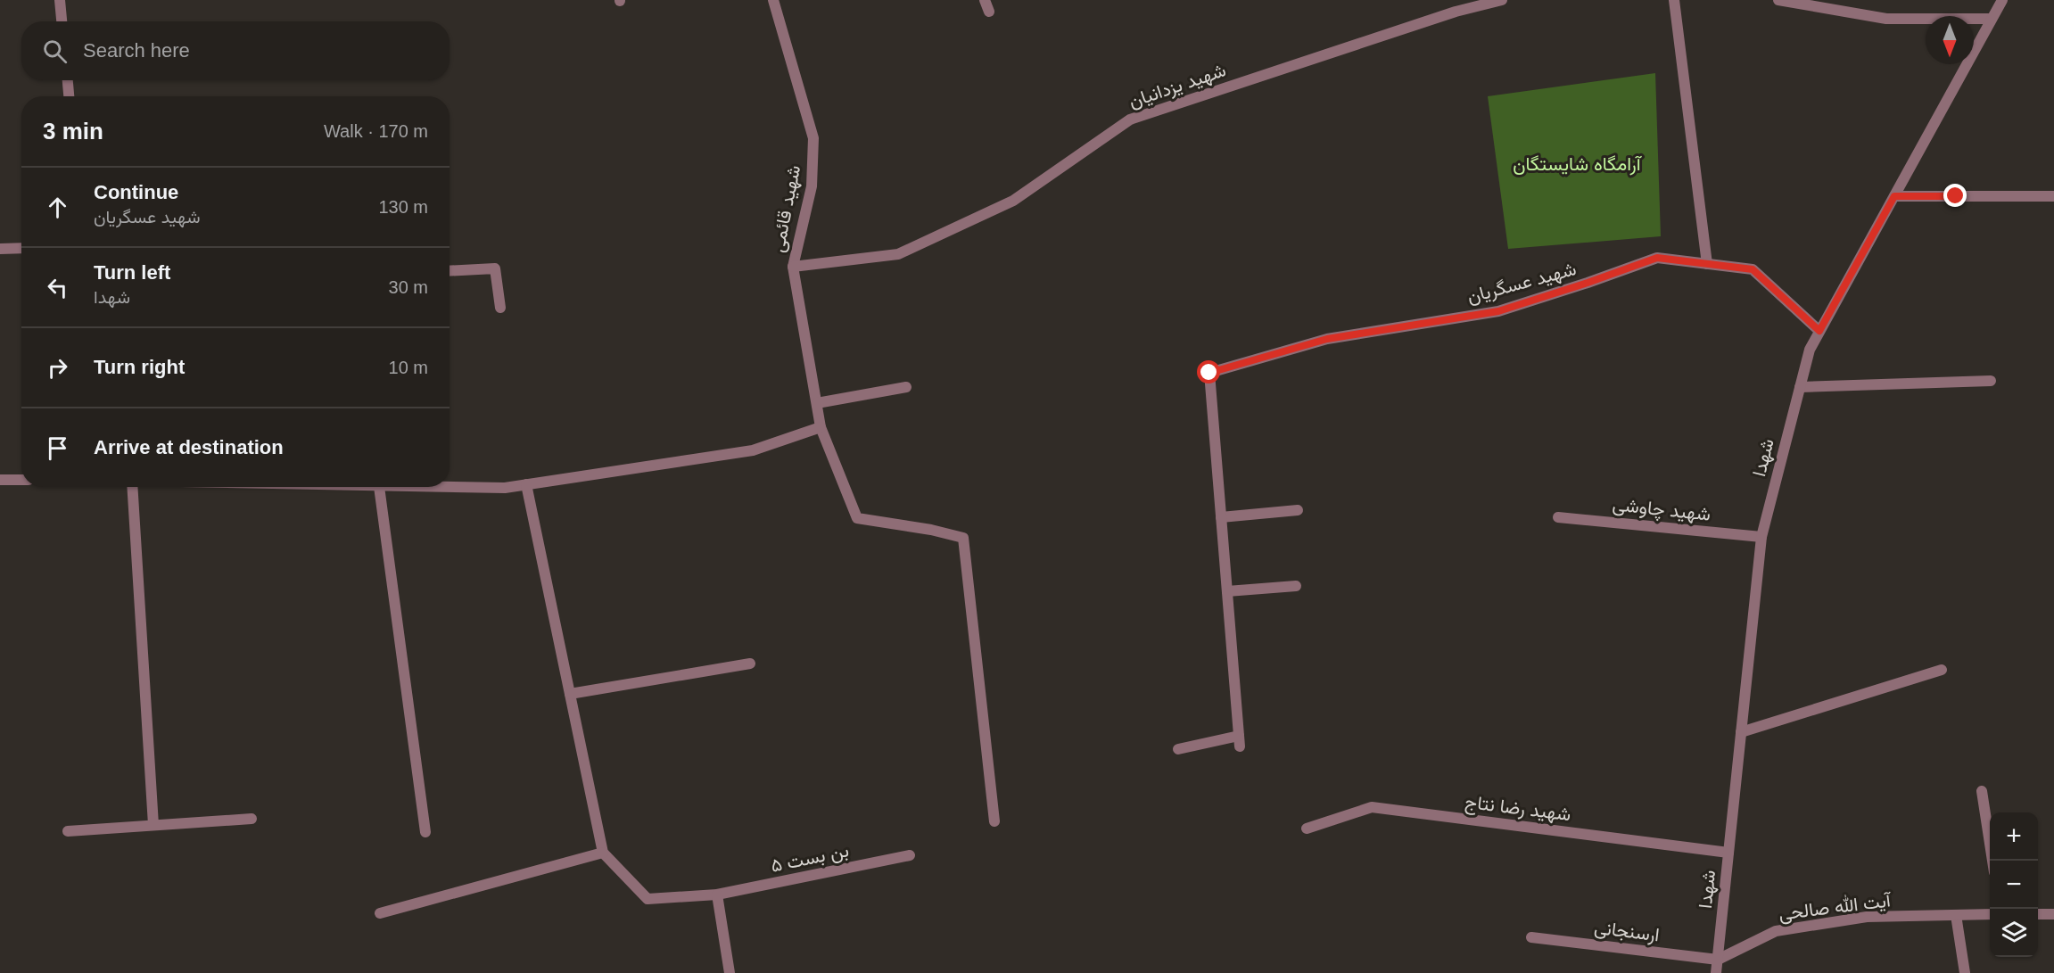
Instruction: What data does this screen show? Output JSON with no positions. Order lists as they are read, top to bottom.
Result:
{
  "streets": {
    "street": [
      "شهید یزدانیان",
      "شهید قائمی",
      "شهید عسگریان",
      "شهدا",
      "شهید چاوشی",
      "شهید رضا نتاج",
      "بن بست ۵",
      "آیت الله صالحی",
      "ارسنجانی"
    ]
  },
  "crossings": [
    ["شهید یزدانیان", "شهید قائمی"],
    ["شهید عسگریان", "شهدا"],
    ["شهدا", "شهید چاوشی"],
    ["شهدا", "شهید رضا نتاج"],
    ["شهدا", "آیت الله صالحی"],
    ["شهدا", "ارسنجانی"],
    ["آیت الله صالحی", "ارسنجانی"]
  ],
  "parks": ["آرامگاه شایستگان"],
  "north": "bottom",
  "page": {
    "search": "Search here",
    "heading": ["3 min", "Walk · 170 m"],
    "list": [
      ["Continue", "شهید عسگریان", "130 m"],
      ["Turn left", "شهدا", "30 m"],
      ["Turn right", "10 m"],
      "Arrive at destination"
    ],
    "map_buttons": ["+", "−"]
  }
}
